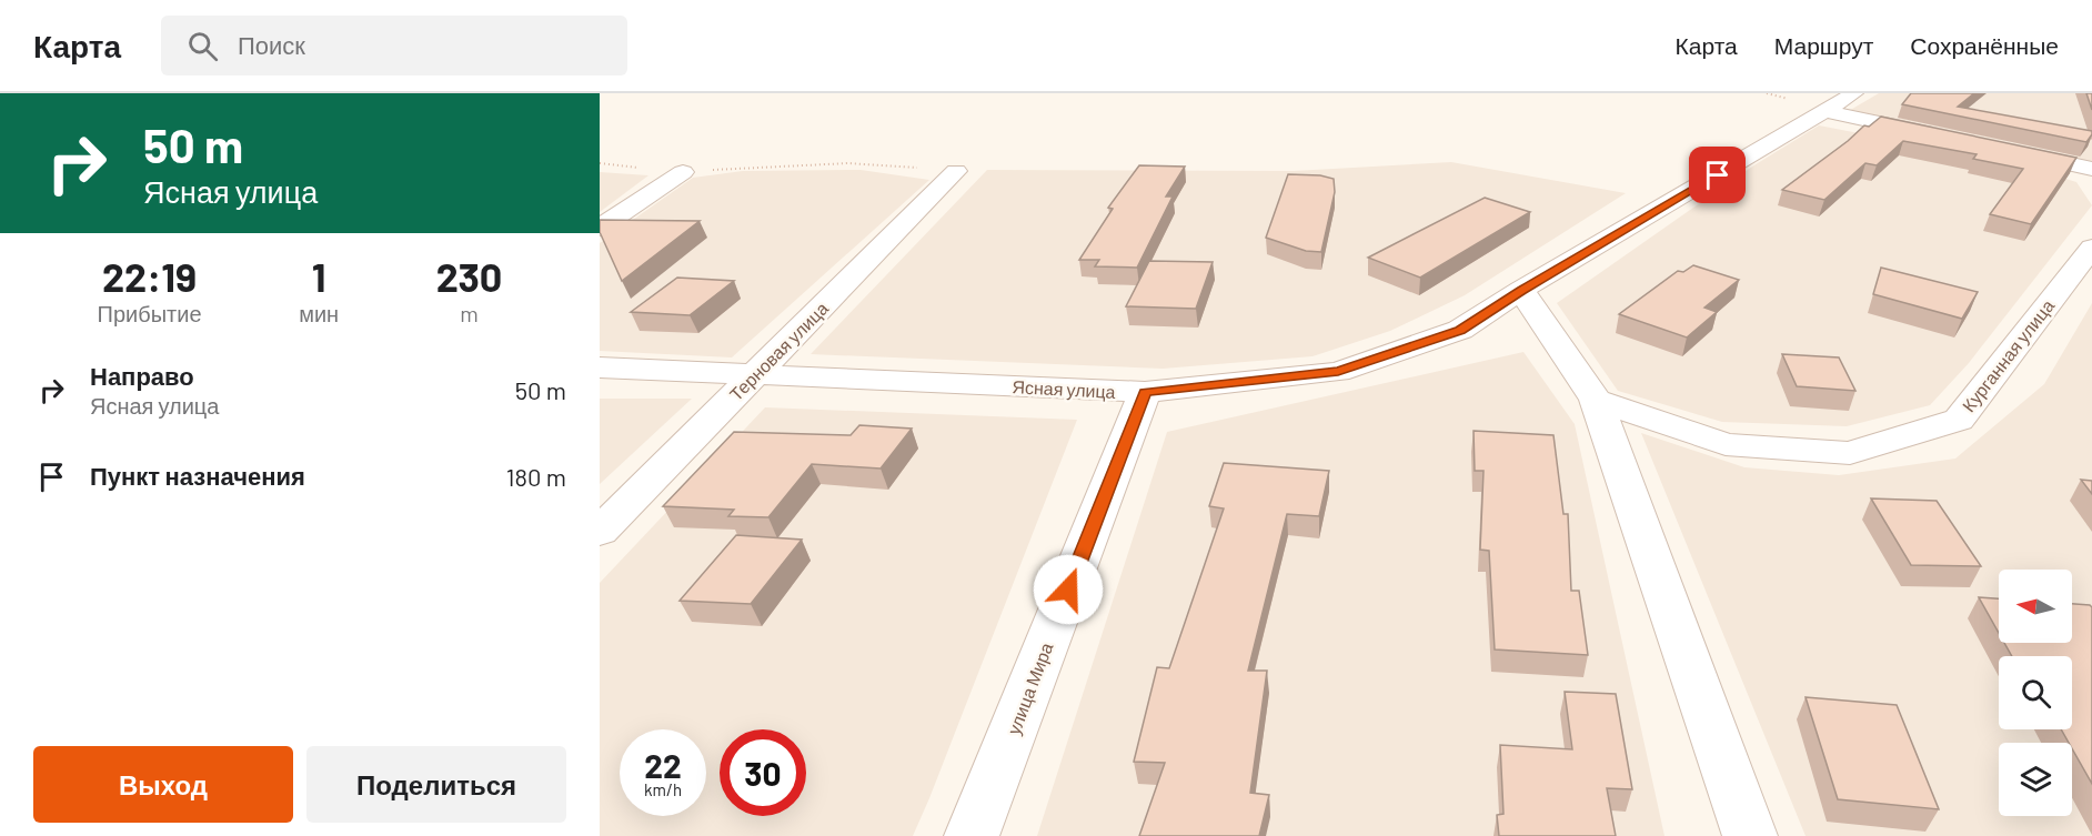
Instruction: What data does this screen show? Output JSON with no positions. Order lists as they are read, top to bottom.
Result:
{
  "streets": {
    "street": [
      "Терновая улица",
      "Курганная улица",
      "Ясная улица",
      "улица Мира"
    ]
  },
  "crossings": [
    ["Терновая улица", "Ясная улица"],
    ["Ясная улица", "улица Мира"]
  ],
  "north": "left",
  "page": {
    "header": "Карта",
    "search": "Поиск",
    "nav": ["Карта", "Маршрут", "Сохранённые"],
    "turn": ["50 m", "Ясная улица"],
    "eta": [
      "22:19",
      "Прибытие",
      "1",
      "мин",
      "230",
      "m"
    ],
    "list": [
      {
        "name": "Направо",
        "note": "Ясная улица",
        "value": "50 m"
      },
      {
        "name": "Пункт назначения",
        "value": "180 m"
      }
    ],
    "speed": "22 km/h",
    "limit": "30",
    "buttons": ["Выход", "Поделиться"]
  }
}
